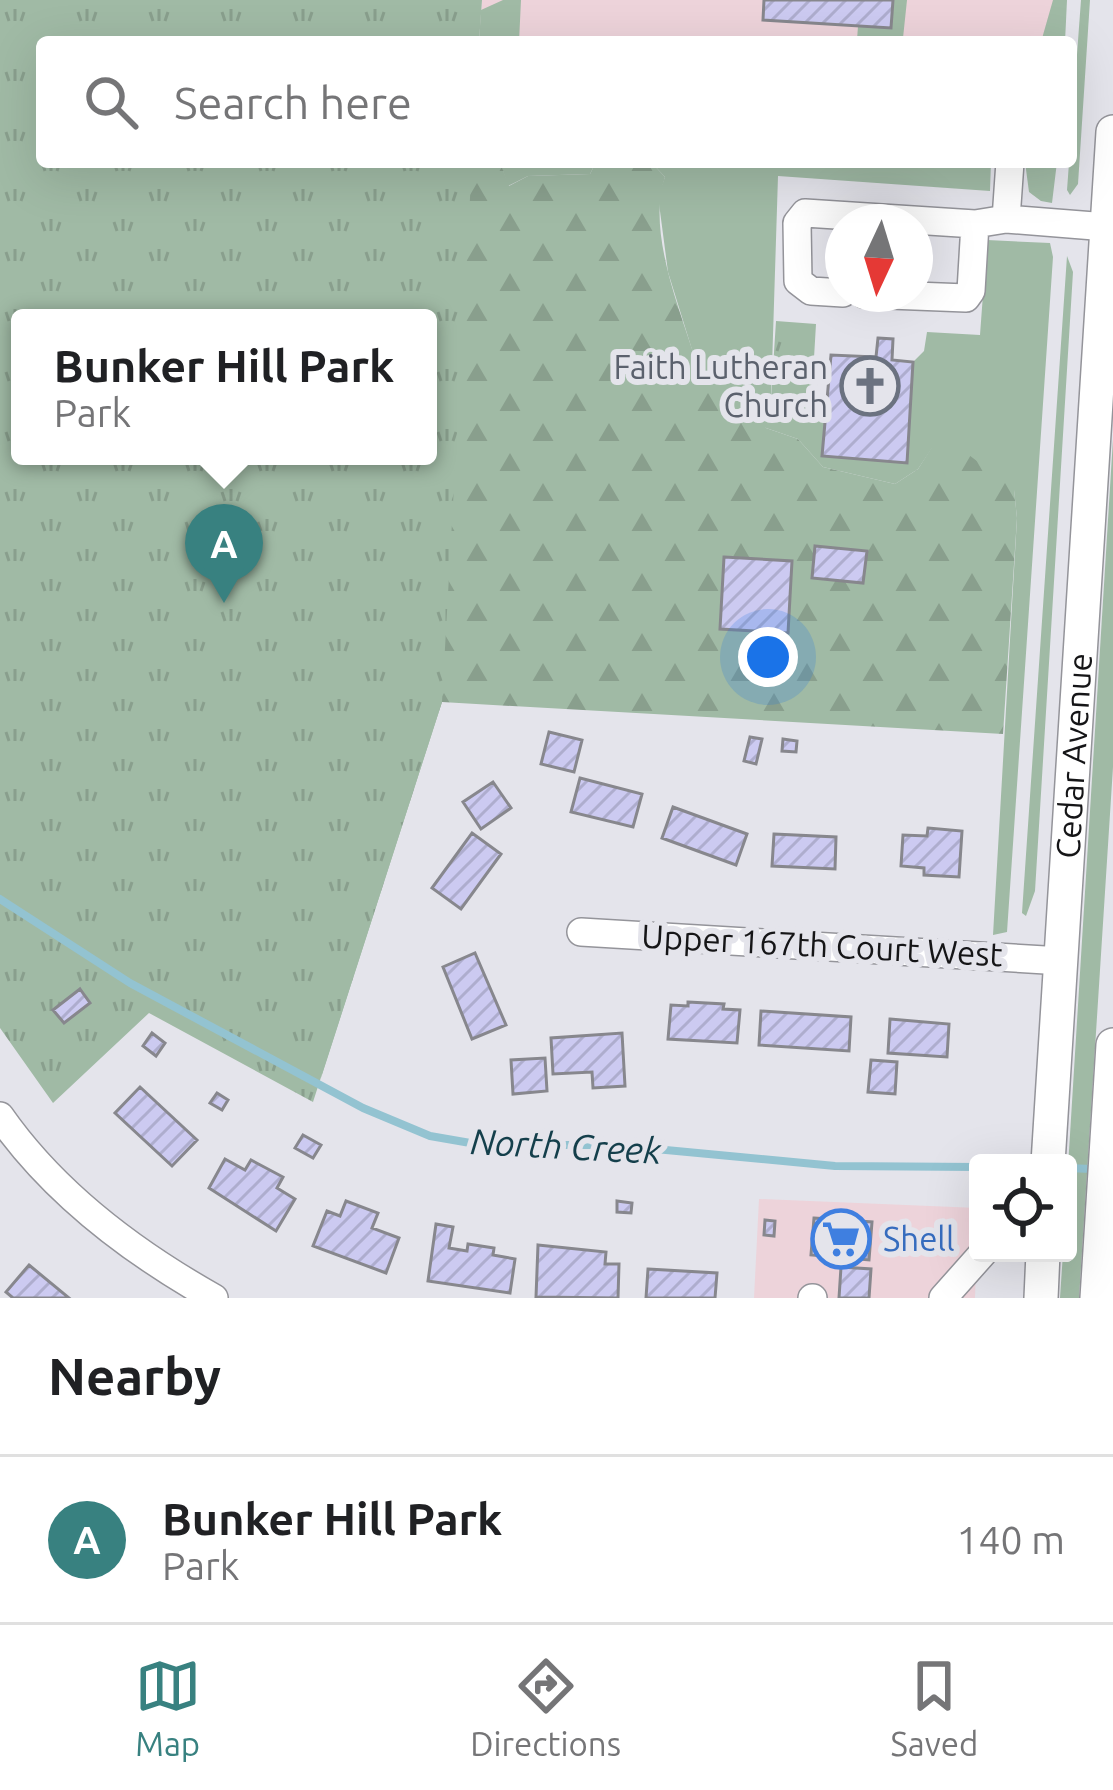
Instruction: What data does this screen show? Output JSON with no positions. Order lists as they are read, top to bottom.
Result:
{
  "streets": {
    "main road": ["Cedar Avenue"],
    "street": ["Upper 167th Court West"]
  },
  "crossings": [
    ["Cedar Avenue", "Upper 167th Court West"]
  ],
  "water": ["North Creek"],
  "places": {
    "church": ["Faith Lutheran Church"],
    "supermarket": ["Shell"]
  },
  "north": "bottom",
  "page": {
    "search": "Search here",
    "popup": ["Bunker Hill Park", "Park"],
    "pins": "A",
    "heading": "Nearby",
    "list": [
      {
        "mark": "A",
        "name": "Bunker Hill Park",
        "note": "Park",
        "value": "140 m"
      }
    ],
    "nav": ["Map", "Directions", "Saved"]
  }
}
